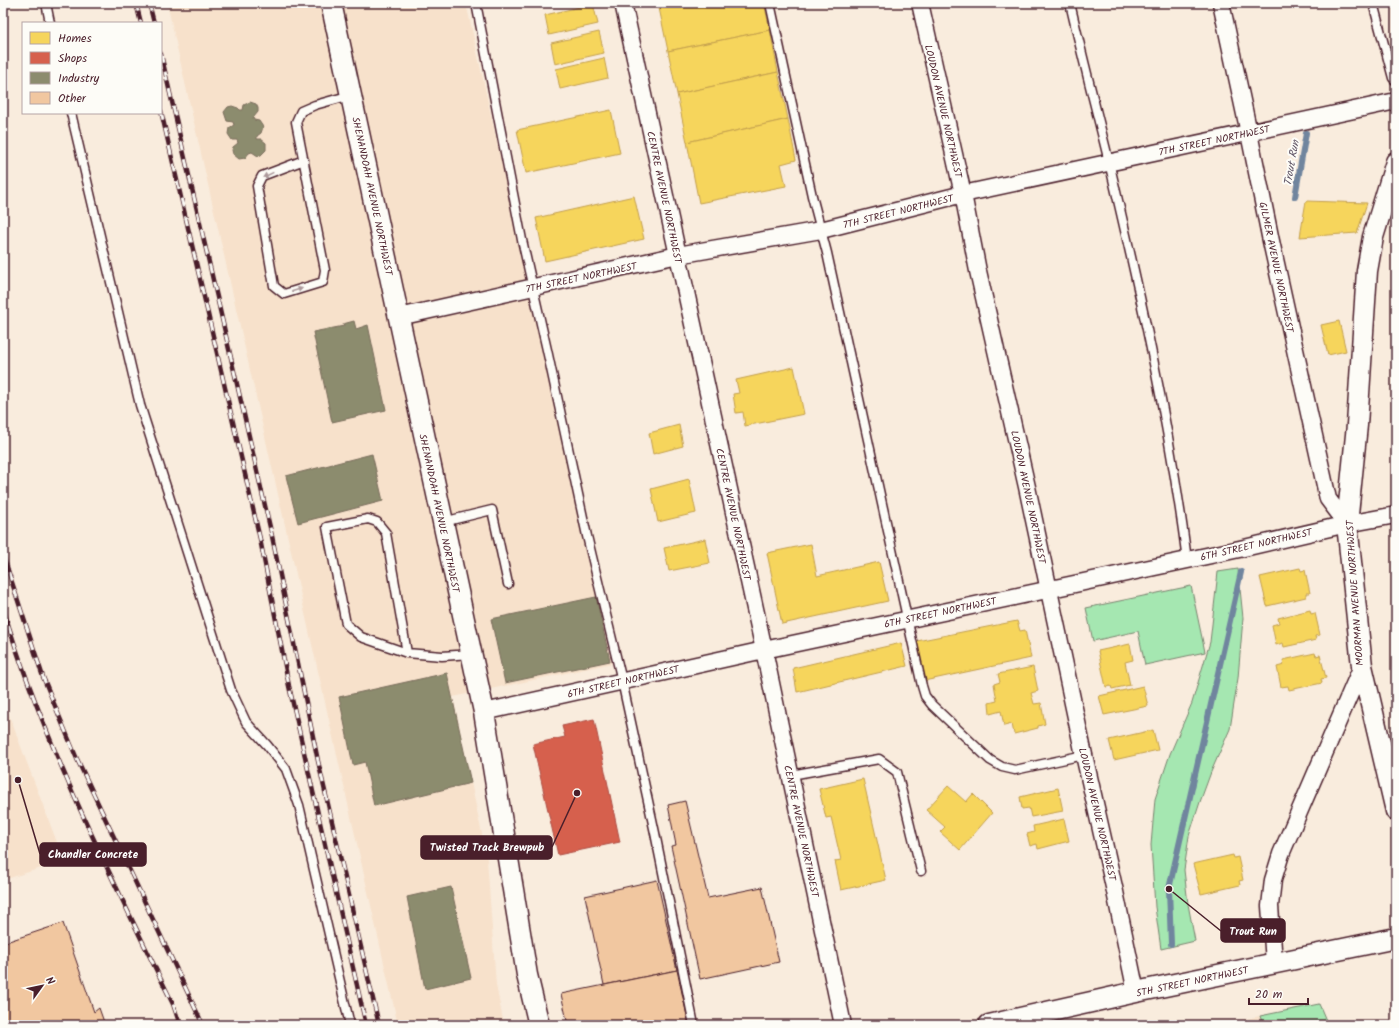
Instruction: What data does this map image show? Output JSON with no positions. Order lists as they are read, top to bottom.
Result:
{
  "streets": {
    "street": [
      "LOUDON AVENUE NORTHWEST",
      "7TH STREET NORTHWEST",
      "SHENANDOAH AVENUE NORTHWEST",
      "CENTRE AVENUE NORTHWEST",
      "GILMER AVENUE NORTHWEST",
      "6TH STREET NORTHWEST",
      "MOORMAN AVENUE NORTHWEST",
      "5TH STREET NORTHWEST"
    ]
  },
  "crossings": [
    ["LOUDON AVENUE NORTHWEST", "7TH STREET NORTHWEST"],
    ["LOUDON AVENUE NORTHWEST", "6TH STREET NORTHWEST"],
    ["LOUDON AVENUE NORTHWEST", "5TH STREET NORTHWEST"],
    ["7TH STREET NORTHWEST", "SHENANDOAH AVENUE NORTHWEST"],
    ["7TH STREET NORTHWEST", "CENTRE AVENUE NORTHWEST"],
    ["7TH STREET NORTHWEST", "GILMER AVENUE NORTHWEST"],
    ["SHENANDOAH AVENUE NORTHWEST", "6TH STREET NORTHWEST"],
    ["CENTRE AVENUE NORTHWEST", "6TH STREET NORTHWEST"],
    ["GILMER AVENUE NORTHWEST", "6TH STREET NORTHWEST"],
    ["GILMER AVENUE NORTHWEST", "MOORMAN AVENUE NORTHWEST"],
    ["6TH STREET NORTHWEST", "MOORMAN AVENUE NORTHWEST"],
    ["MOORMAN AVENUE NORTHWEST", "5TH STREET NORTHWEST"]
  ],
  "water": ["Trout Run"],
  "places": ["Chandler Concrete", "Twisted Track Brewpub", "Trout Run"],
  "legend": [
    "Homes",
    "Shops",
    "Industry",
    "Other"
  ],
  "scale_bar": "20 m",
  "north": "top right"
}
